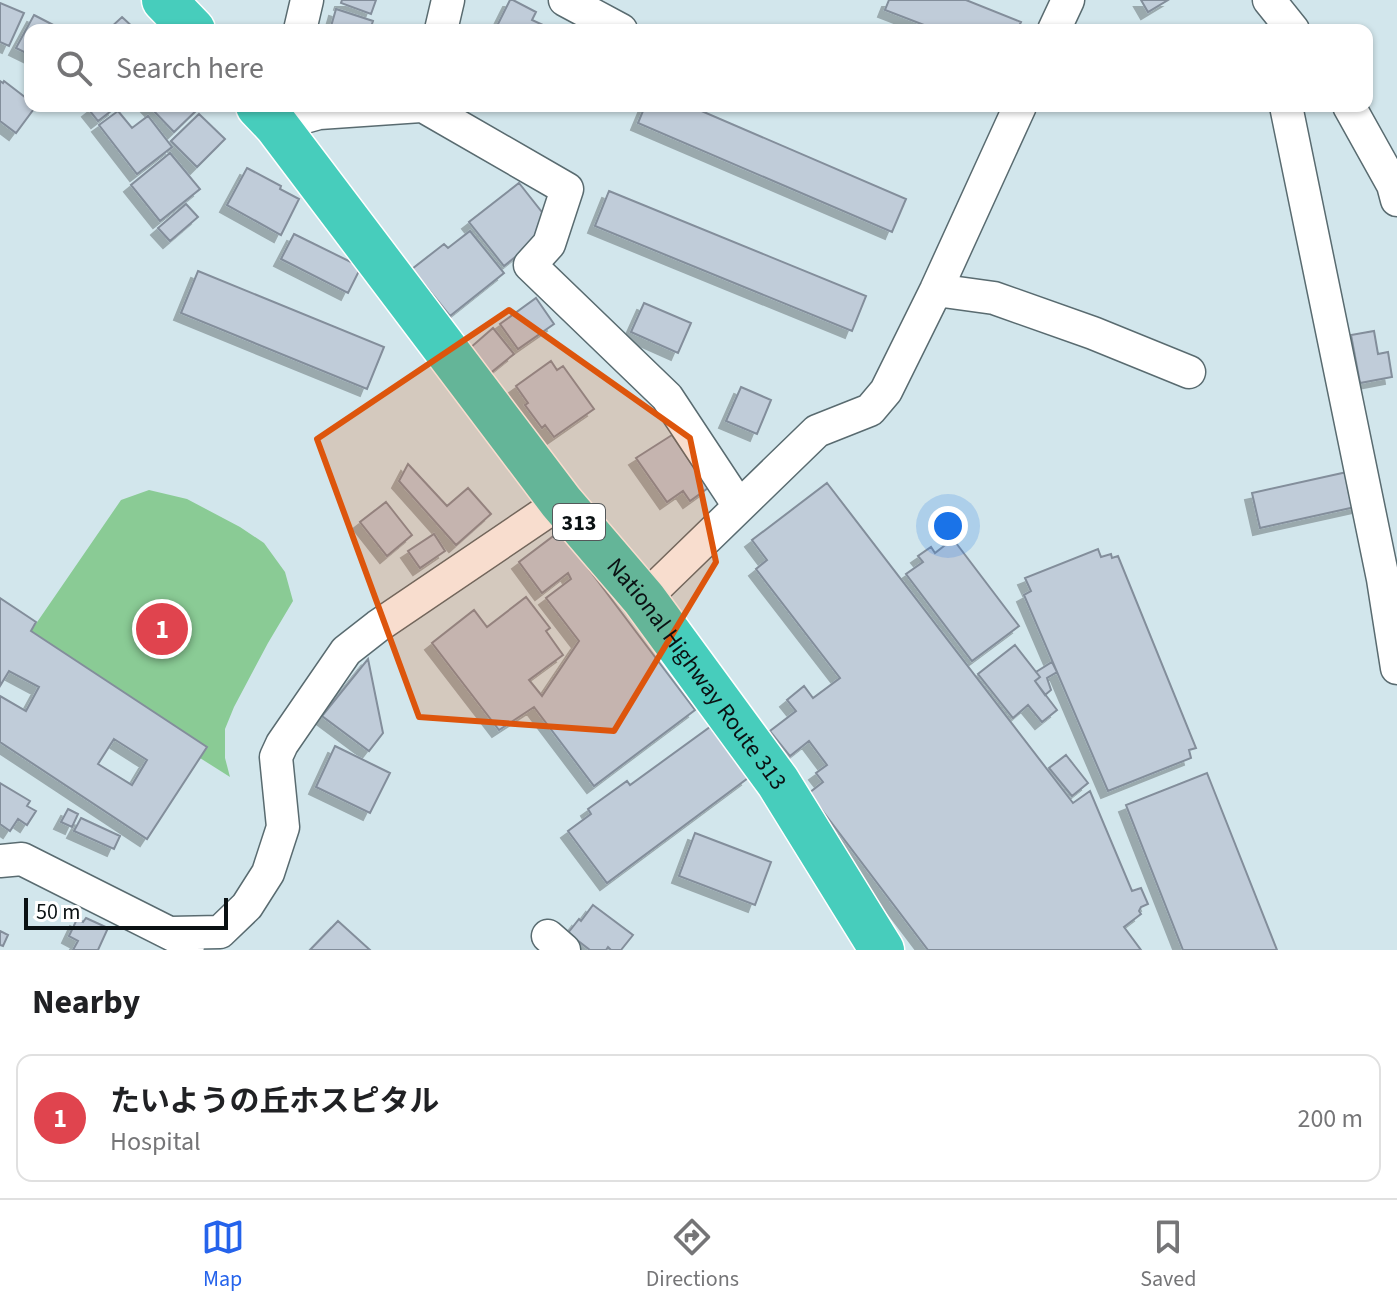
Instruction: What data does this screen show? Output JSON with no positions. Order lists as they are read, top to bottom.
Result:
{
  "streets": {
    "highway": ["313", "National Highway Route 313"]
  },
  "scale_bar": "50 m",
  "page": {
    "search": "Search here",
    "pins": "1",
    "scale": "50 m",
    "heading": "Nearby",
    "list": [
      {
        "mark": "1",
        "name": "たいようの丘ホスピタル",
        "note": "Hospital",
        "value": "200 m"
      }
    ],
    "nav": ["Map", "Directions", "Saved"]
  }
}
